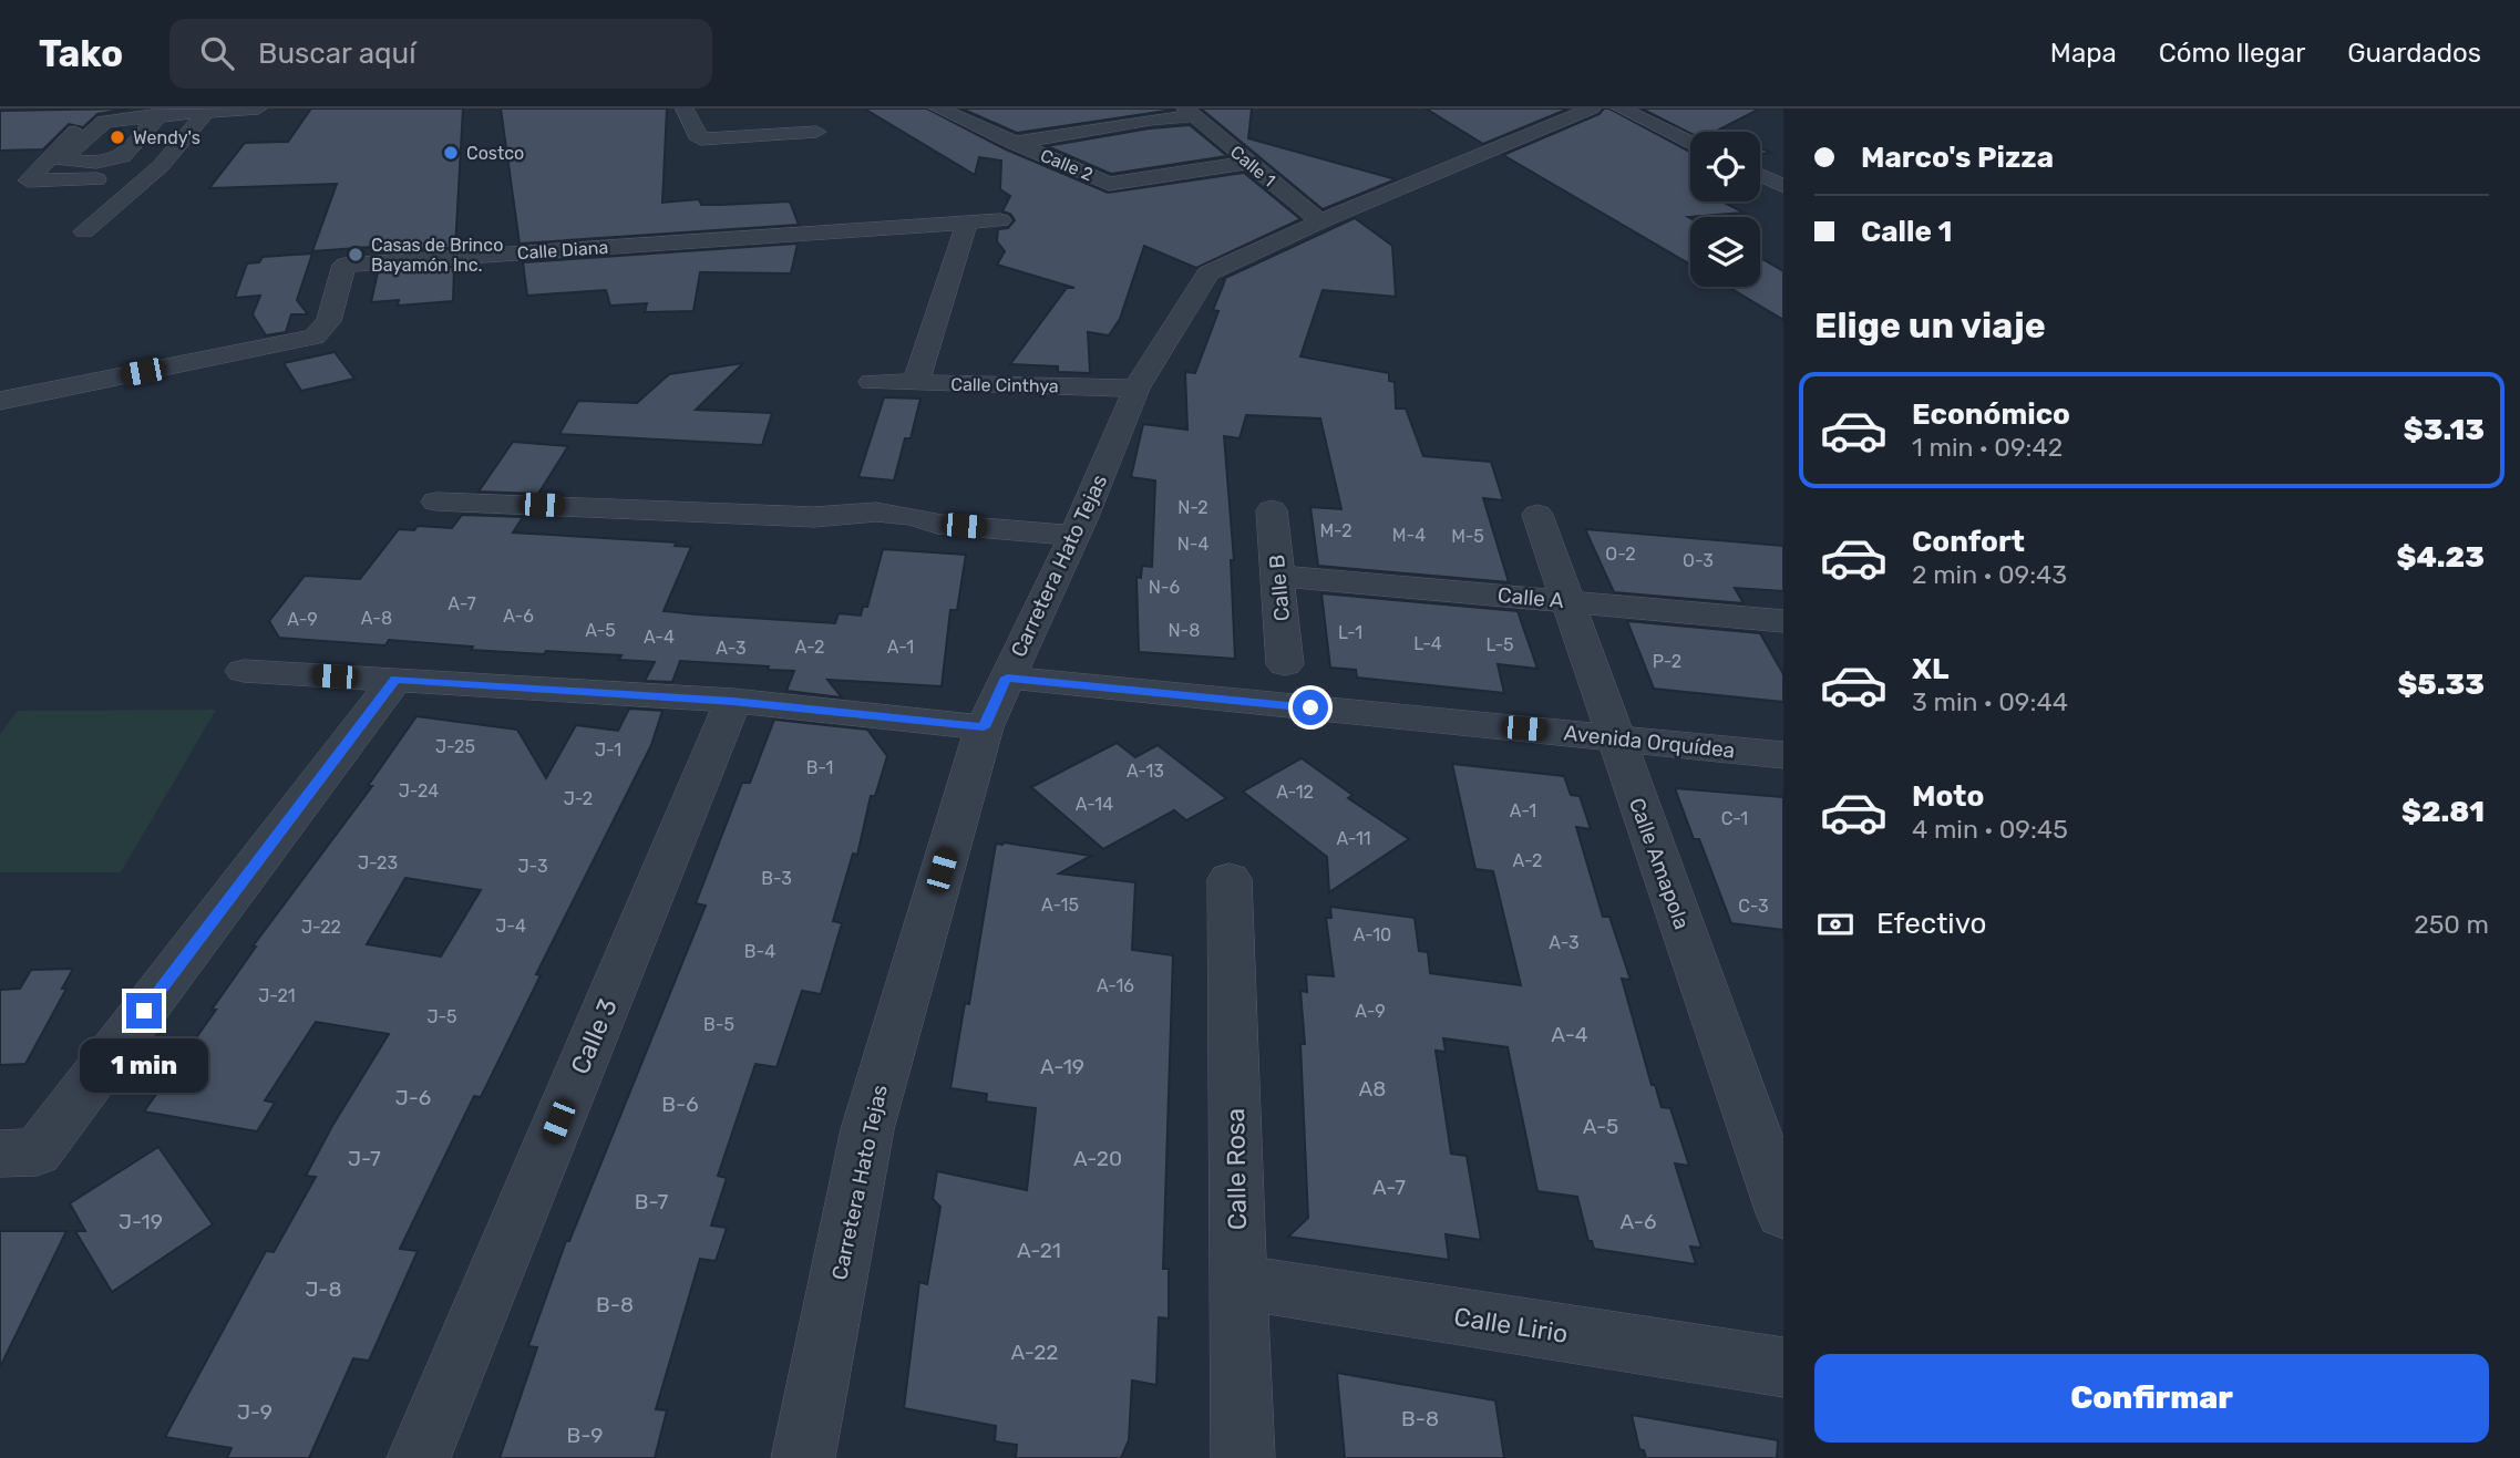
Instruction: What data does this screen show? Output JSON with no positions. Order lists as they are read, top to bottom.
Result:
{
  "streets": {
    "street": [
      "Calle 2",
      "Calle 1",
      "Calle Diana",
      "Calle Cinthya",
      "Carretera Hato Tejas",
      "Calle B",
      "Calle A",
      "Avenida Orquídea",
      "Calle Amapola",
      "Calle 3",
      "Calle Rosa",
      "Calle Lirio"
    ]
  },
  "crossings": [
    ["Calle 2", "Calle 1"],
    ["Calle 1", "Carretera Hato Tejas"],
    ["Calle Cinthya", "Carretera Hato Tejas"],
    ["Carretera Hato Tejas", "Avenida Orquídea"],
    ["Calle B", "Calle A"],
    ["Calle A", "Calle Amapola"],
    ["Avenida Orquídea", "Calle Amapola"],
    ["Calle Rosa", "Calle Lirio"]
  ],
  "places": ["Wendy's", "Costco", "Casas de Brinco Bayamón Inc."],
  "house_numbers": [
    "N-2",
    "M-2",
    "M-4",
    "M-5",
    "N-4",
    "O-2",
    "O-3",
    "N-6",
    "A-7",
    "A-6",
    "A-8",
    "A-9",
    "A-5",
    "N-8",
    "L-1",
    "A-4",
    "L-4",
    "L-5",
    "A-2",
    "A-1",
    "A-3",
    "P-2",
    "J-25",
    "J-1",
    "B-1",
    "A-13",
    "J-24",
    "A-12",
    "J-2",
    "A-14",
    "A-1",
    "C-1",
    "A-11",
    "A-2",
    "J-23",
    "J-3",
    "B-3",
    "A-15",
    "C-3",
    "J-4",
    "J-22",
    "A-10",
    "A-3",
    "B-4",
    "A-16",
    "J-21",
    "A-9",
    "J-5",
    "B-5",
    "A-4",
    "A-19",
    "A8",
    "J-6",
    "B-6",
    "A-5",
    "J-7",
    "A-20",
    "A-7",
    "B-7",
    "J-19",
    "A-6",
    "A-21",
    "J-8",
    "B-8",
    "A-22",
    "J-9",
    "B-8",
    "B-9"
  ],
  "page": {
    "header": "Tako",
    "search": "Buscar aquí",
    "nav": ["Mapa", "Cómo llegar", "Guardados"],
    "banner": ["Marco's Pizza", "Calle 1"],
    "heading": "Elige un viaje",
    "list": [
      {
        "name": "Económico",
        "note": "1 min · 09:42",
        "value": "$3.13"
      },
      {
        "name": "Confort",
        "note": "2 min · 09:43",
        "value": "$4.23"
      },
      {
        "name": "XL",
        "note": "3 min · 09:44",
        "value": "$5.33"
      },
      {
        "name": "Moto",
        "note": "4 min · 09:45",
        "value": "$2.81"
      }
    ],
    "pay": ["Efectivo", "250 m"],
    "bubble": "1 min",
    "buttons": "Confirmar"
  }
}
